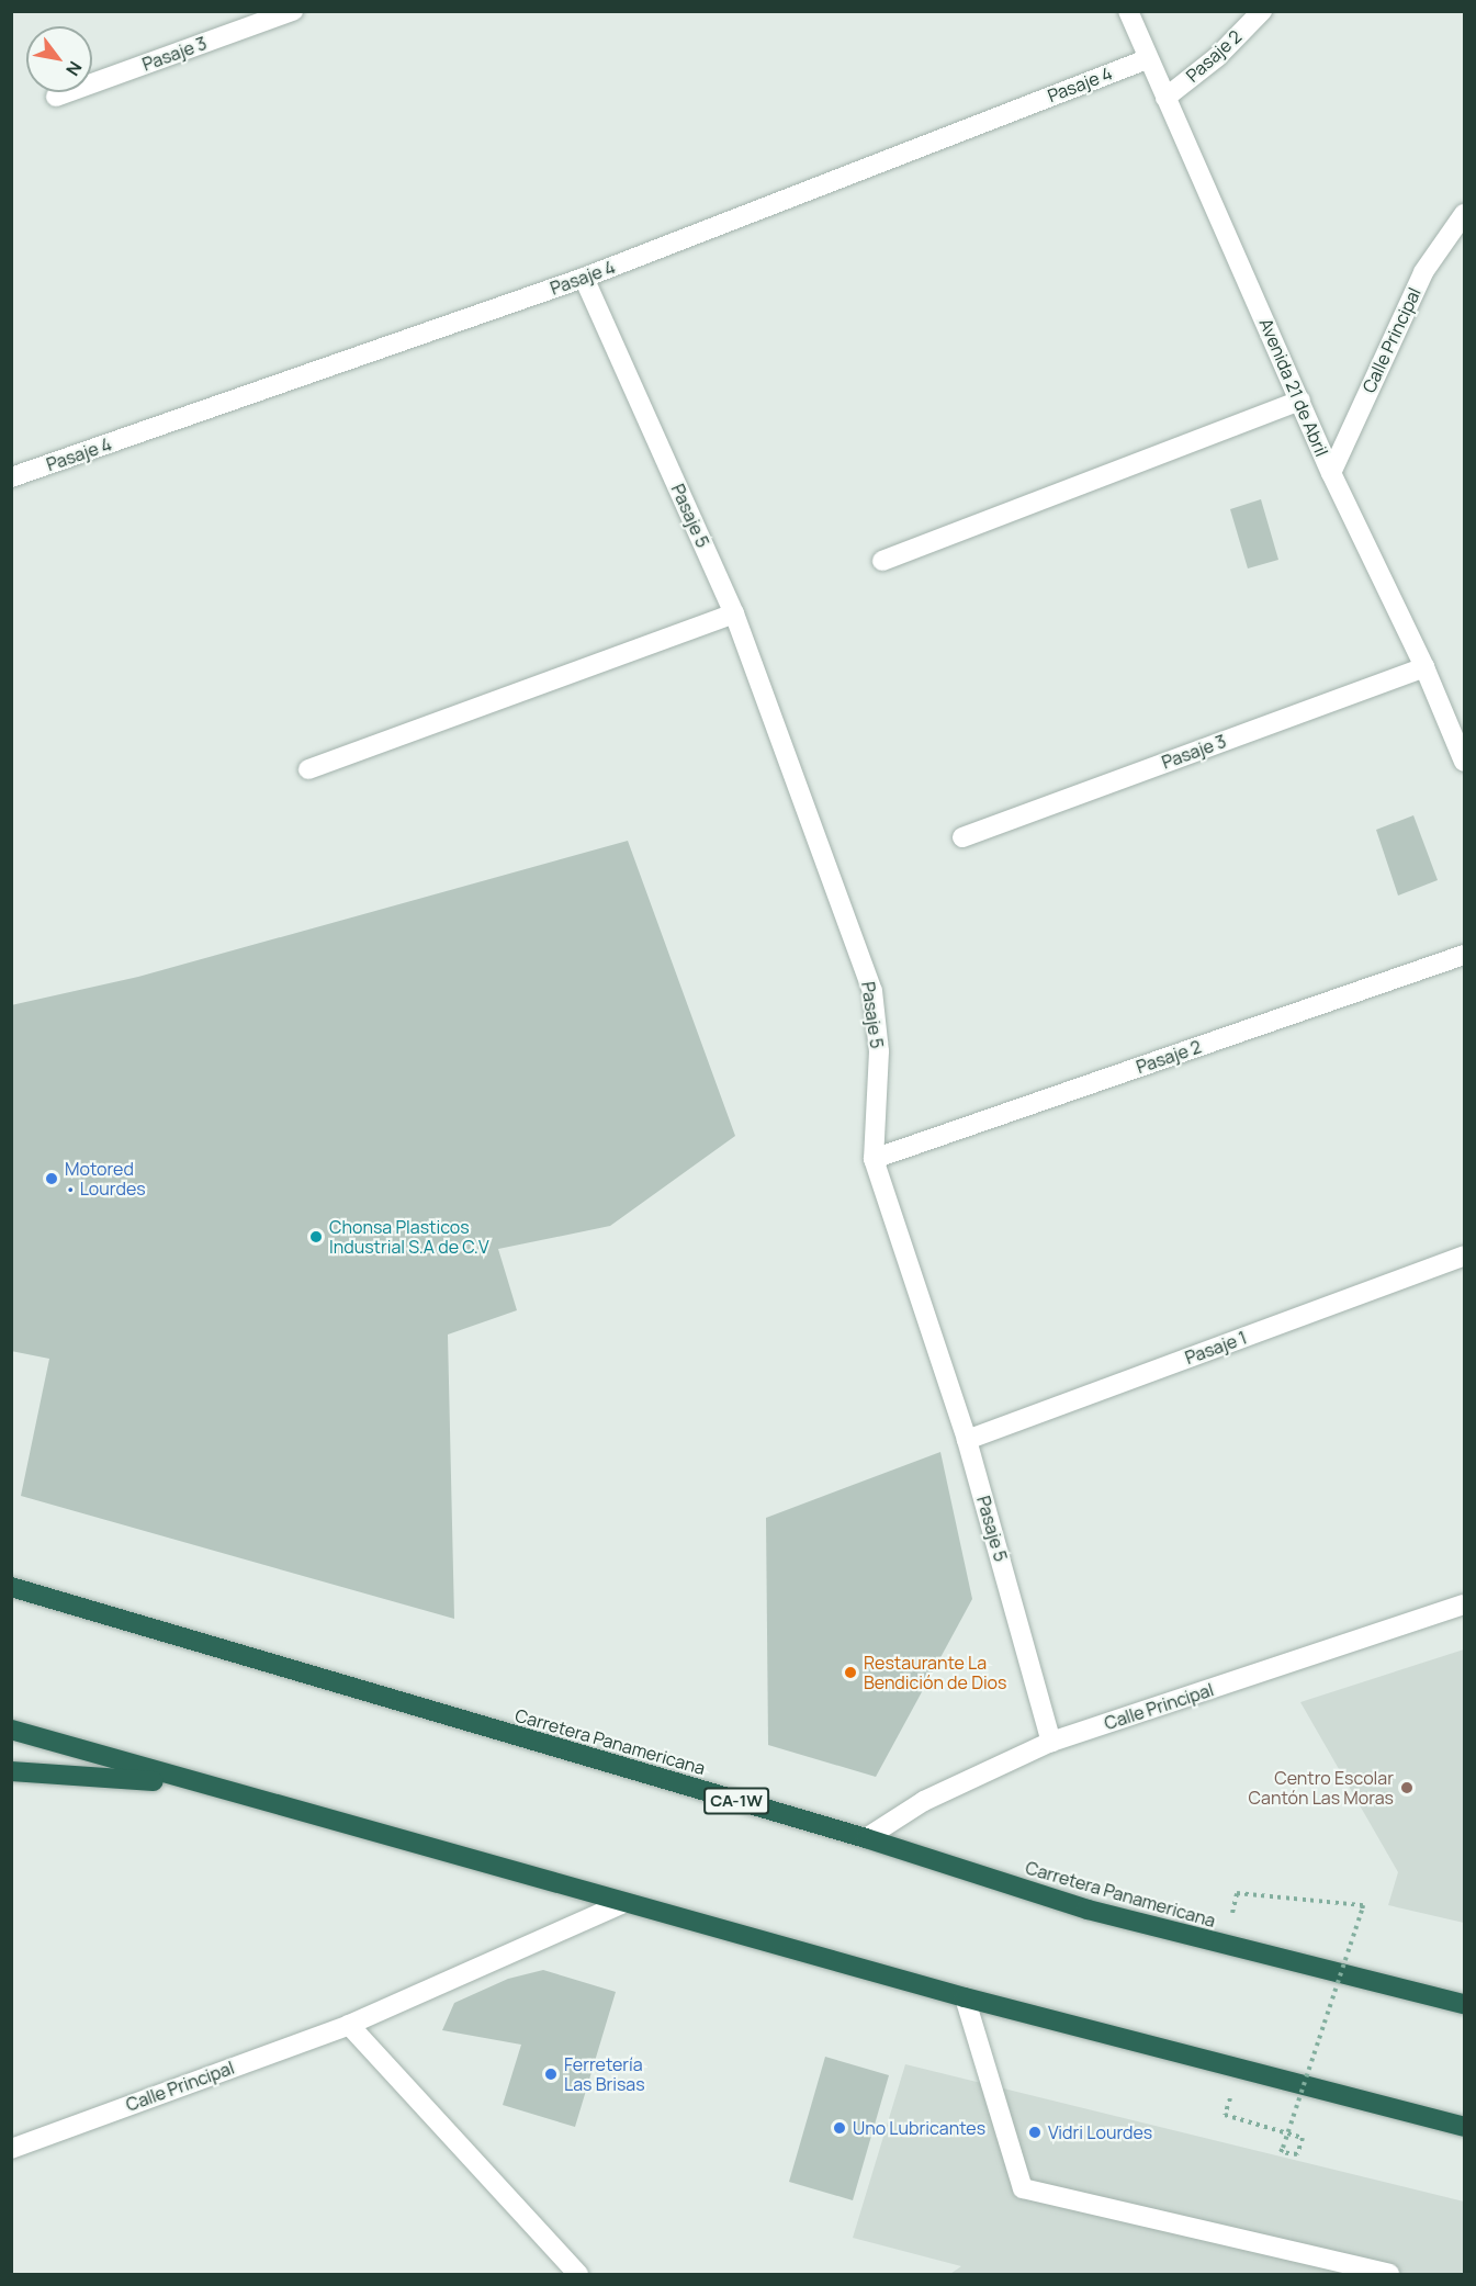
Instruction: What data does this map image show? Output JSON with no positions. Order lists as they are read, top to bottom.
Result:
{
  "streets": {
    "highway": ["Carretera Panamericana", "CA-1W"],
    "street": [
      "Pasaje 3",
      "Pasaje 2",
      "Pasaje 4",
      "Calle Principal",
      "Avenida 21 de Abril",
      "Pasaje 5",
      "Pasaje 1"
    ]
  },
  "crossings": [
    ["Pasaje 3", "Avenida 21 de Abril"],
    ["Pasaje 2", "Avenida 21 de Abril"],
    ["Pasaje 2", "Pasaje 5"],
    ["Pasaje 4", "Avenida 21 de Abril"],
    ["Pasaje 4", "Pasaje 5"],
    ["Calle Principal", "Avenida 21 de Abril"],
    ["Calle Principal", "Pasaje 5"],
    ["Calle Principal", "Carretera Panamericana"],
    ["Pasaje 5", "Pasaje 1"]
  ],
  "places": [
    "Motored • Lourdes",
    "Chonsa Plasticos Industrial S.A de C.V",
    "Restaurante La Bendición de Dios",
    "Centro Escolar Cantón Las Moras",
    "Ferretería Las Brisas",
    "Uno Lubricantes",
    "Vidri Lourdes"
  ],
  "north": "bottom right"
}
